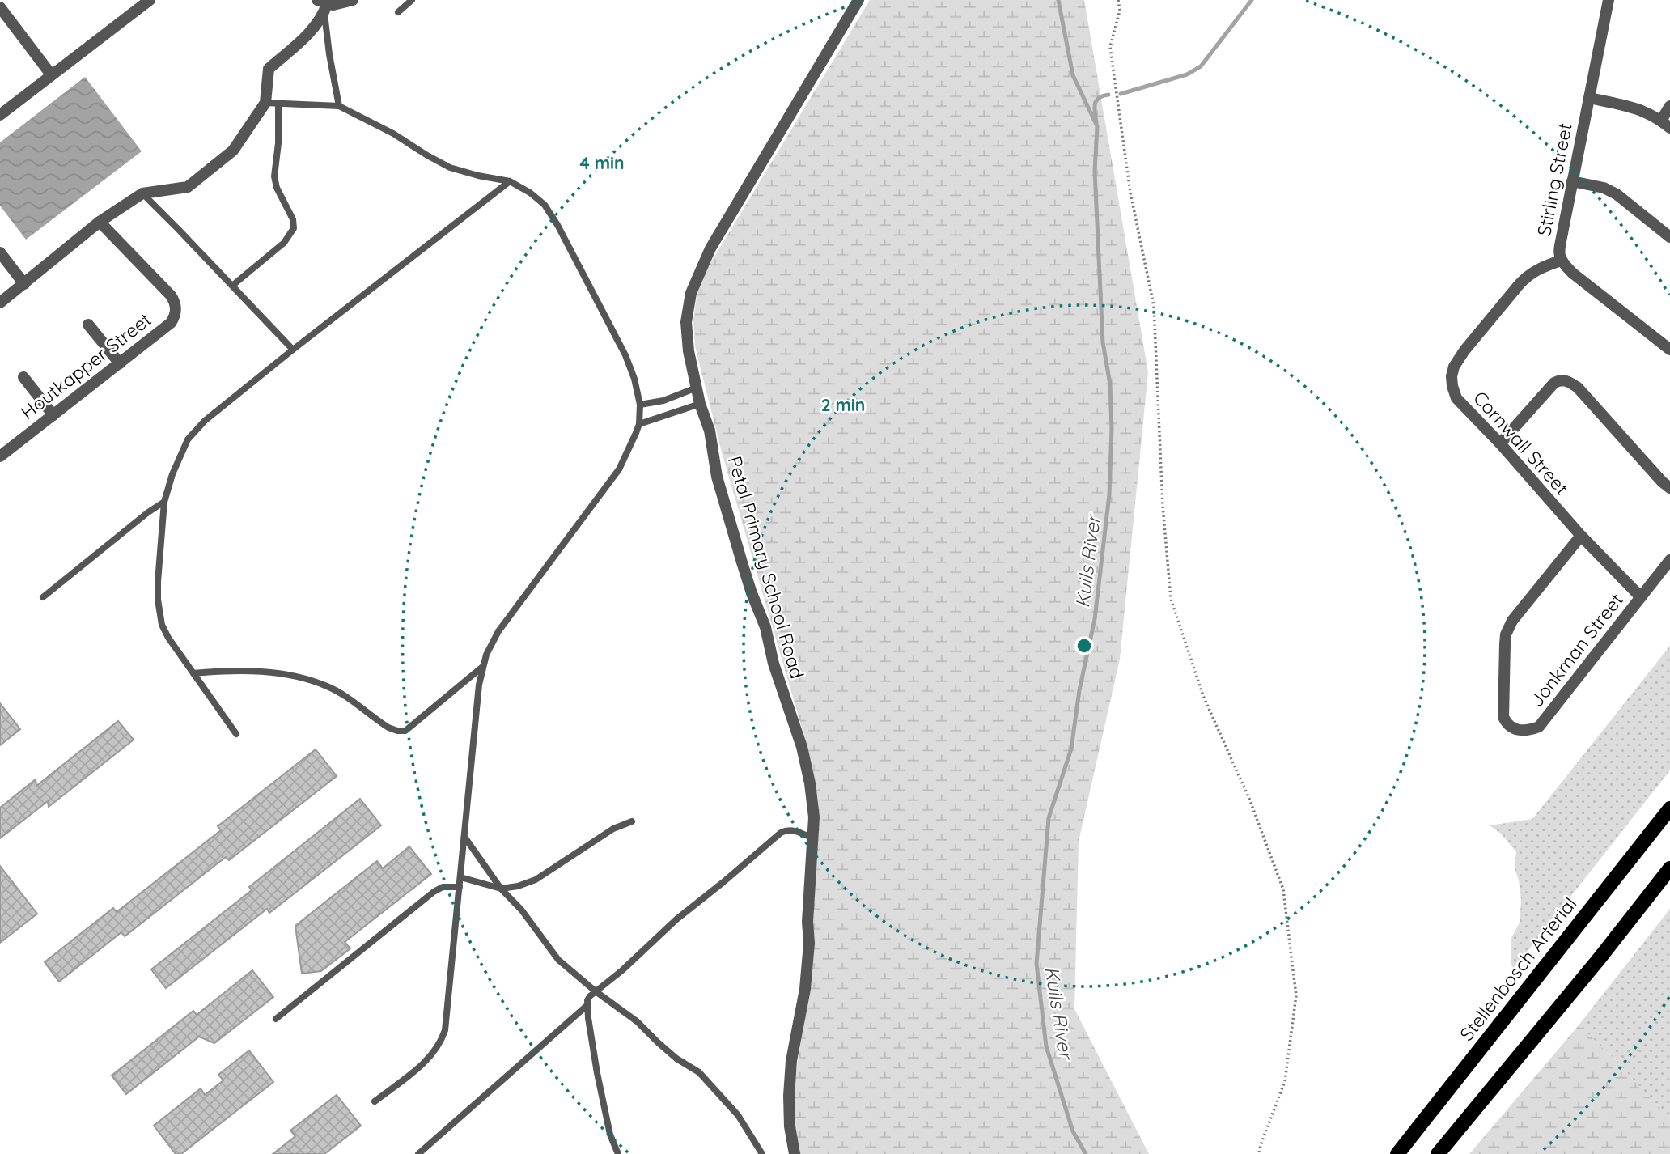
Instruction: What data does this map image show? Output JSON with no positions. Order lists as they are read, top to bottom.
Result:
{
  "streets": {
    "main road": ["Stellenbosch Arterial"],
    "street": [
      "Stirling Street",
      "Houtkapper Street",
      "Cornwall Street",
      "Petal Primary School Road",
      "Jonkman Street"
    ]
  },
  "crossings": [
    ["Stirling Street", "Cornwall Street"],
    ["Cornwall Street", "Jonkman Street"]
  ],
  "water": ["Kuils River"],
  "rings": ["4 min", "2 min"]
}
